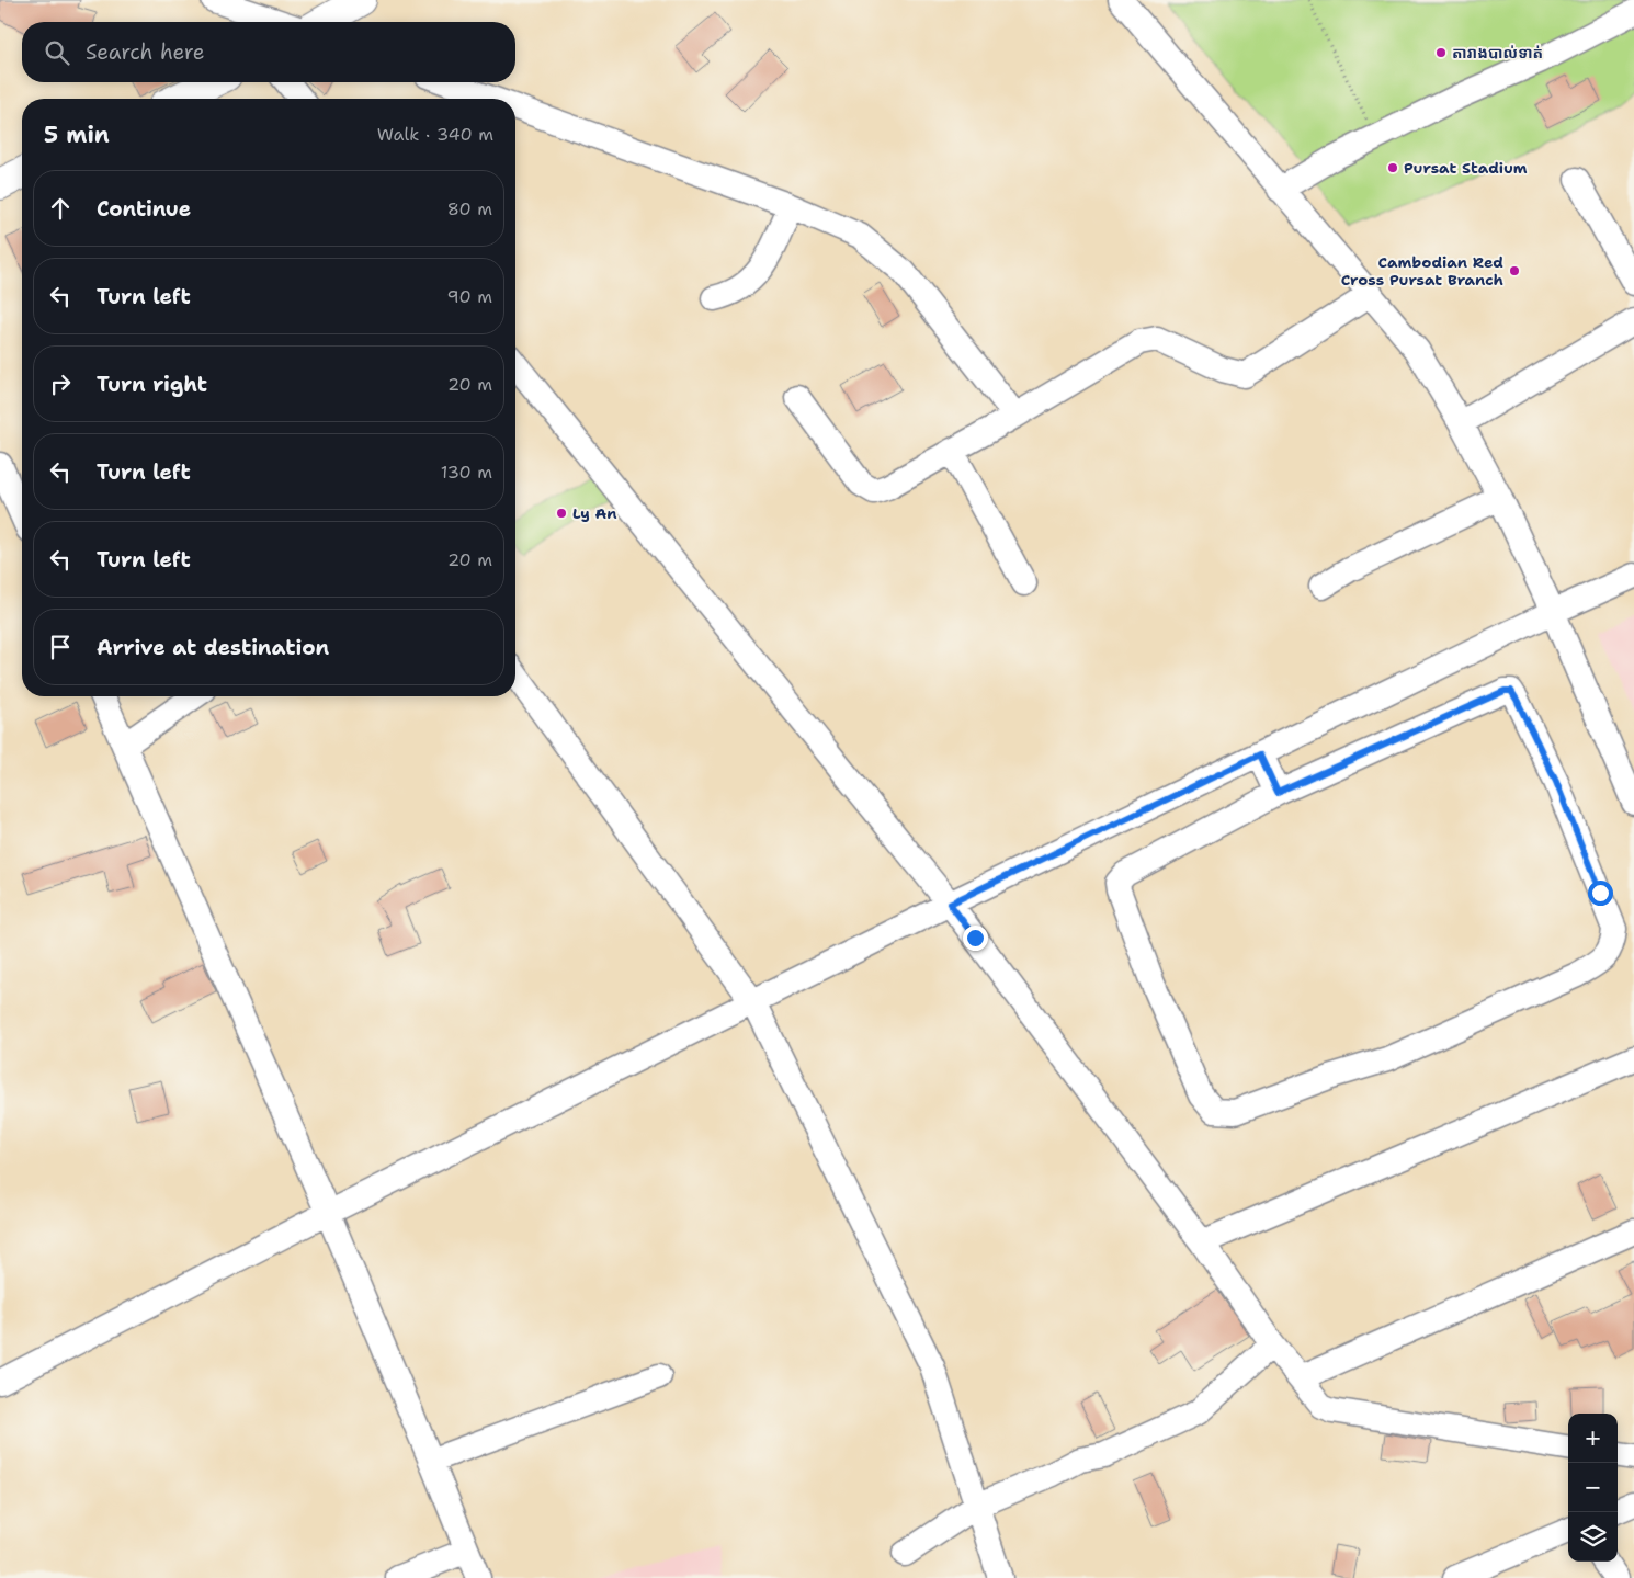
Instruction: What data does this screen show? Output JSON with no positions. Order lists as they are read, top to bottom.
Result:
{
  "places": [
    "តារាងបាល់ទាត់",
    "Pursat Stadium",
    "Cambodian Red Cross Pursat Branch",
    "Ly An"
  ],
  "page": {
    "search": "Search here",
    "heading": ["5 min", "Walk · 340 m"],
    "list": [
      ["Continue", "80 m"],
      ["Turn left", "90 m"],
      ["Turn right", "20 m"],
      ["Turn left", "130 m"],
      ["Turn left", "20 m"],
      "Arrive at destination"
    ],
    "map_buttons": ["+", "−"]
  }
}
